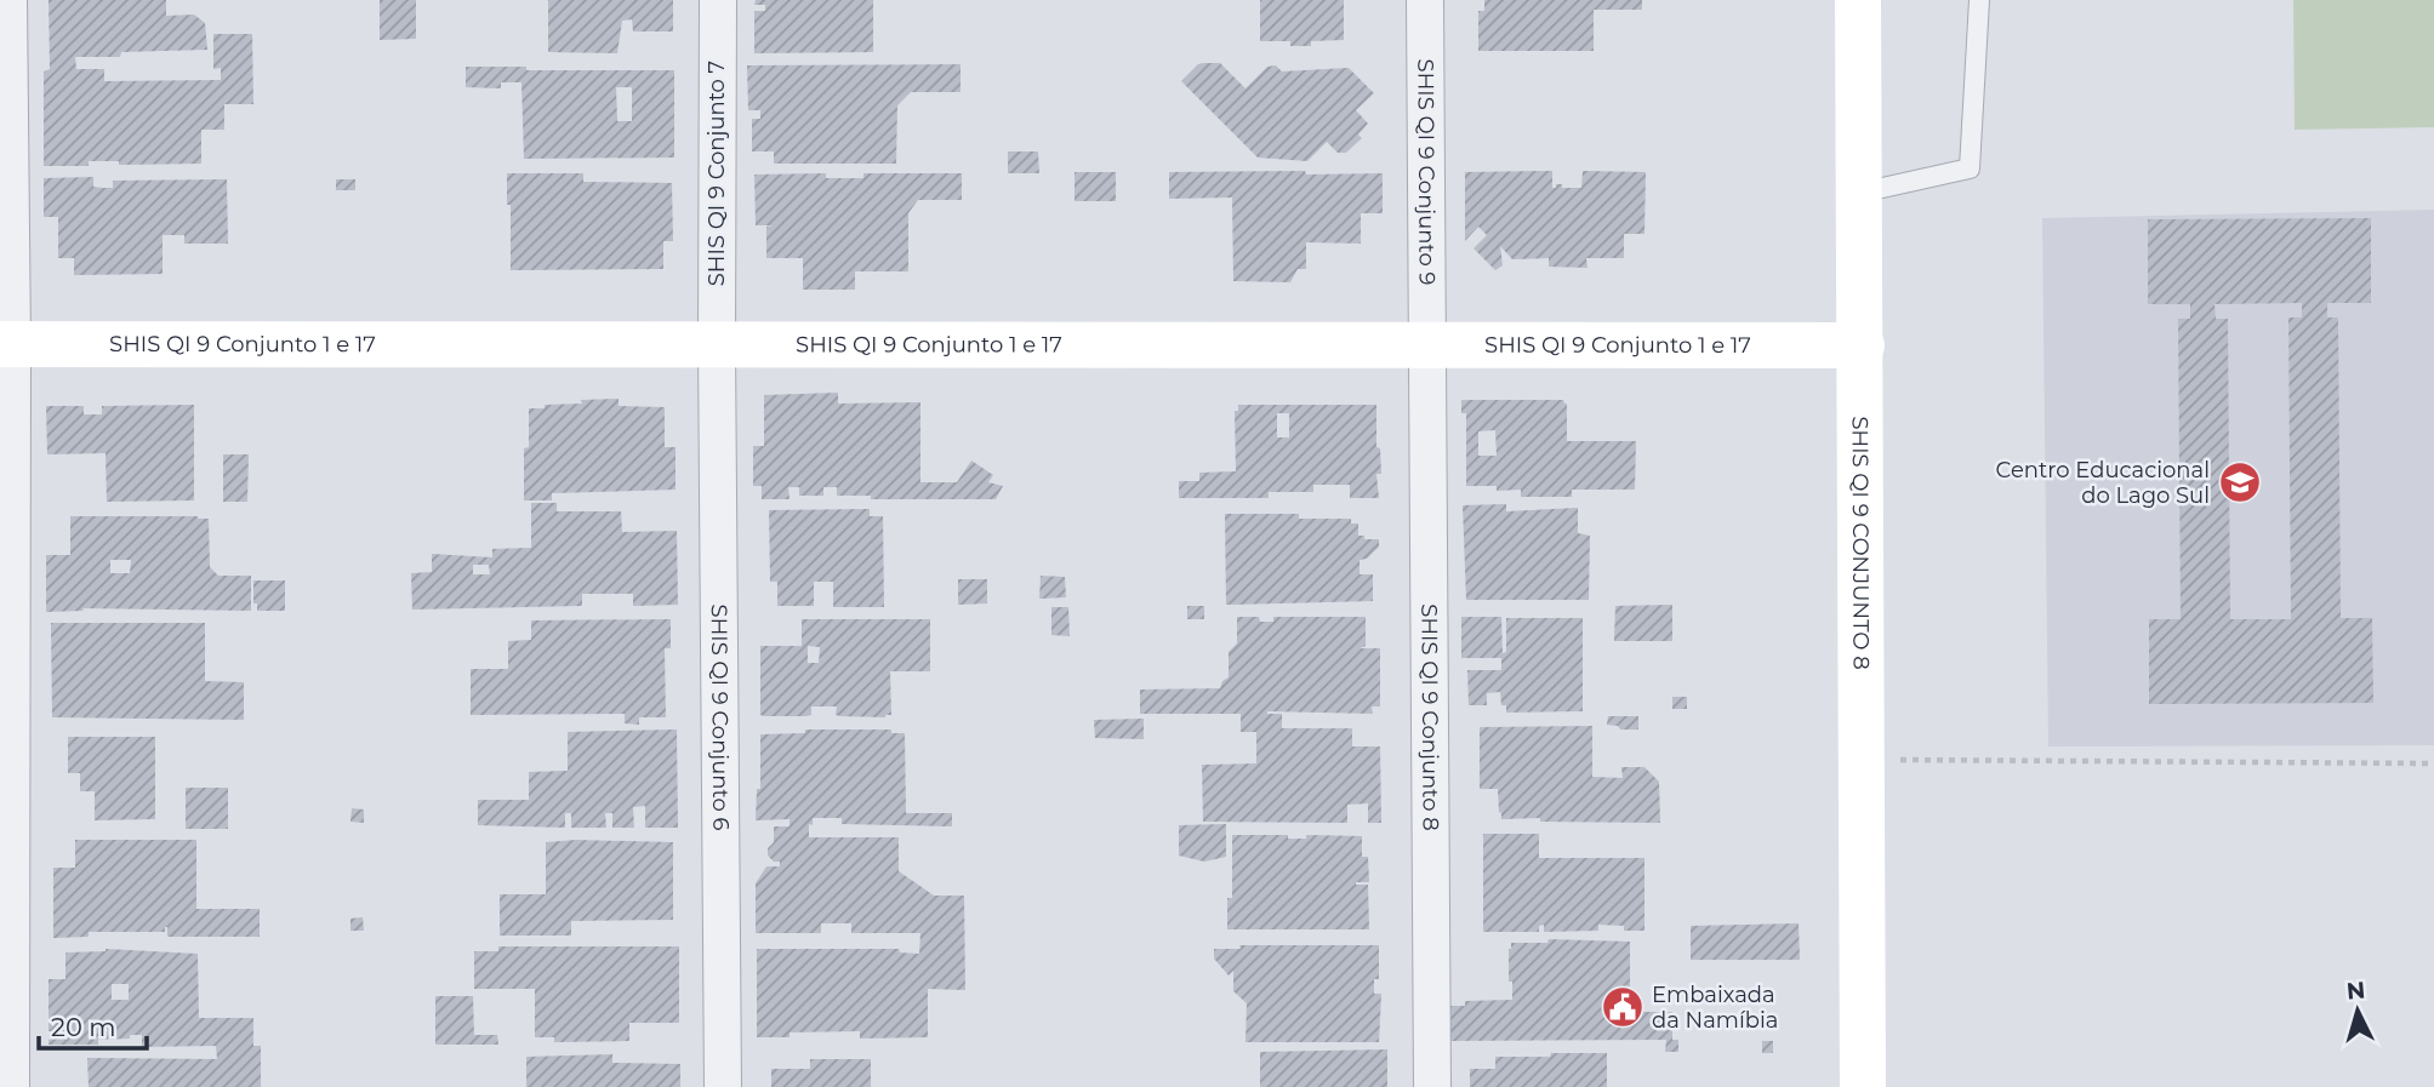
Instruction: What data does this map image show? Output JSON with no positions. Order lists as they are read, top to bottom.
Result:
{
  "streets": {
    "street": [
      "SHIS QI 9 Conjunto 9",
      "SHIS QI 9 Conjunto 7",
      "SHIS QI 9 Conjunto 1 e 17",
      "SHIS QI 9 CONJUNTO 8",
      "SHIS QI 9 Conjunto 6",
      "SHIS QI 9 Conjunto 8"
    ]
  },
  "crossings": [
    ["SHIS QI 9 Conjunto 9", "SHIS QI 9 Conjunto 1 e 17"],
    ["SHIS QI 9 Conjunto 9", "SHIS QI 9 Conjunto 8"],
    ["SHIS QI 9 Conjunto 7", "SHIS QI 9 Conjunto 1 e 17"],
    ["SHIS QI 9 Conjunto 7", "SHIS QI 9 Conjunto 6"],
    ["SHIS QI 9 Conjunto 1 e 17", "SHIS QI 9 CONJUNTO 8"],
    ["SHIS QI 9 Conjunto 1 e 17", "SHIS QI 9 Conjunto 6"],
    ["SHIS QI 9 Conjunto 1 e 17", "SHIS QI 9 Conjunto 8"]
  ],
  "places": {
    "school or university": ["Centro Educacional do Lago Sul"],
    "public building": ["Embaixada da Namíbia"]
  },
  "scale_bar": "20 m",
  "north": "top"
}
